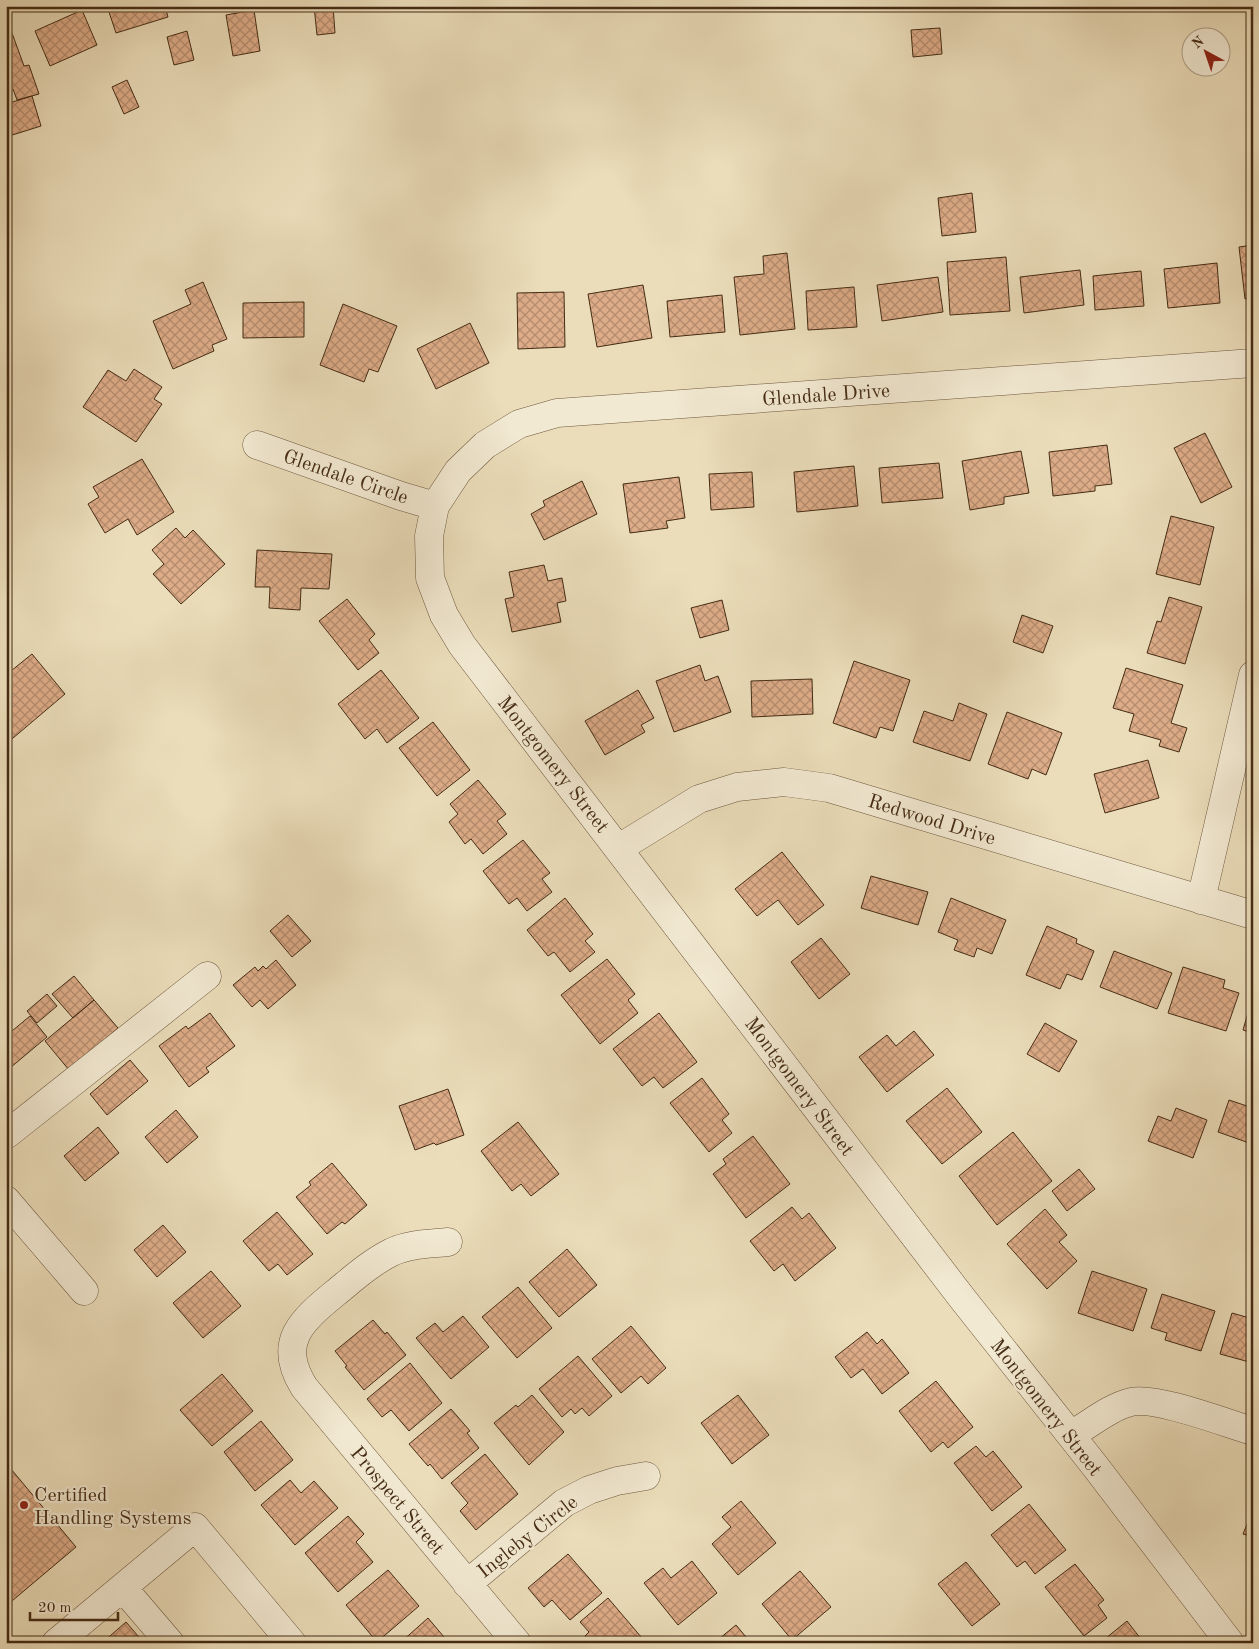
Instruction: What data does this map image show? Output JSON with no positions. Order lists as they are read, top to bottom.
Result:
{
  "streets": {
    "street": [
      "Glendale Drive",
      "Glendale Circle",
      "Montgomery Street",
      "Redwood Drive",
      "Prospect Street",
      "Ingleby Circle"
    ]
  },
  "crossings": [
    ["Glendale Drive", "Glendale Circle"],
    ["Glendale Drive", "Montgomery Street"],
    ["Glendale Circle", "Montgomery Street"],
    ["Montgomery Street", "Redwood Drive"],
    ["Prospect Street", "Ingleby Circle"]
  ],
  "places": ["Certified Handling Systems"],
  "scale_bar": "20 m",
  "north": "top left"
}
